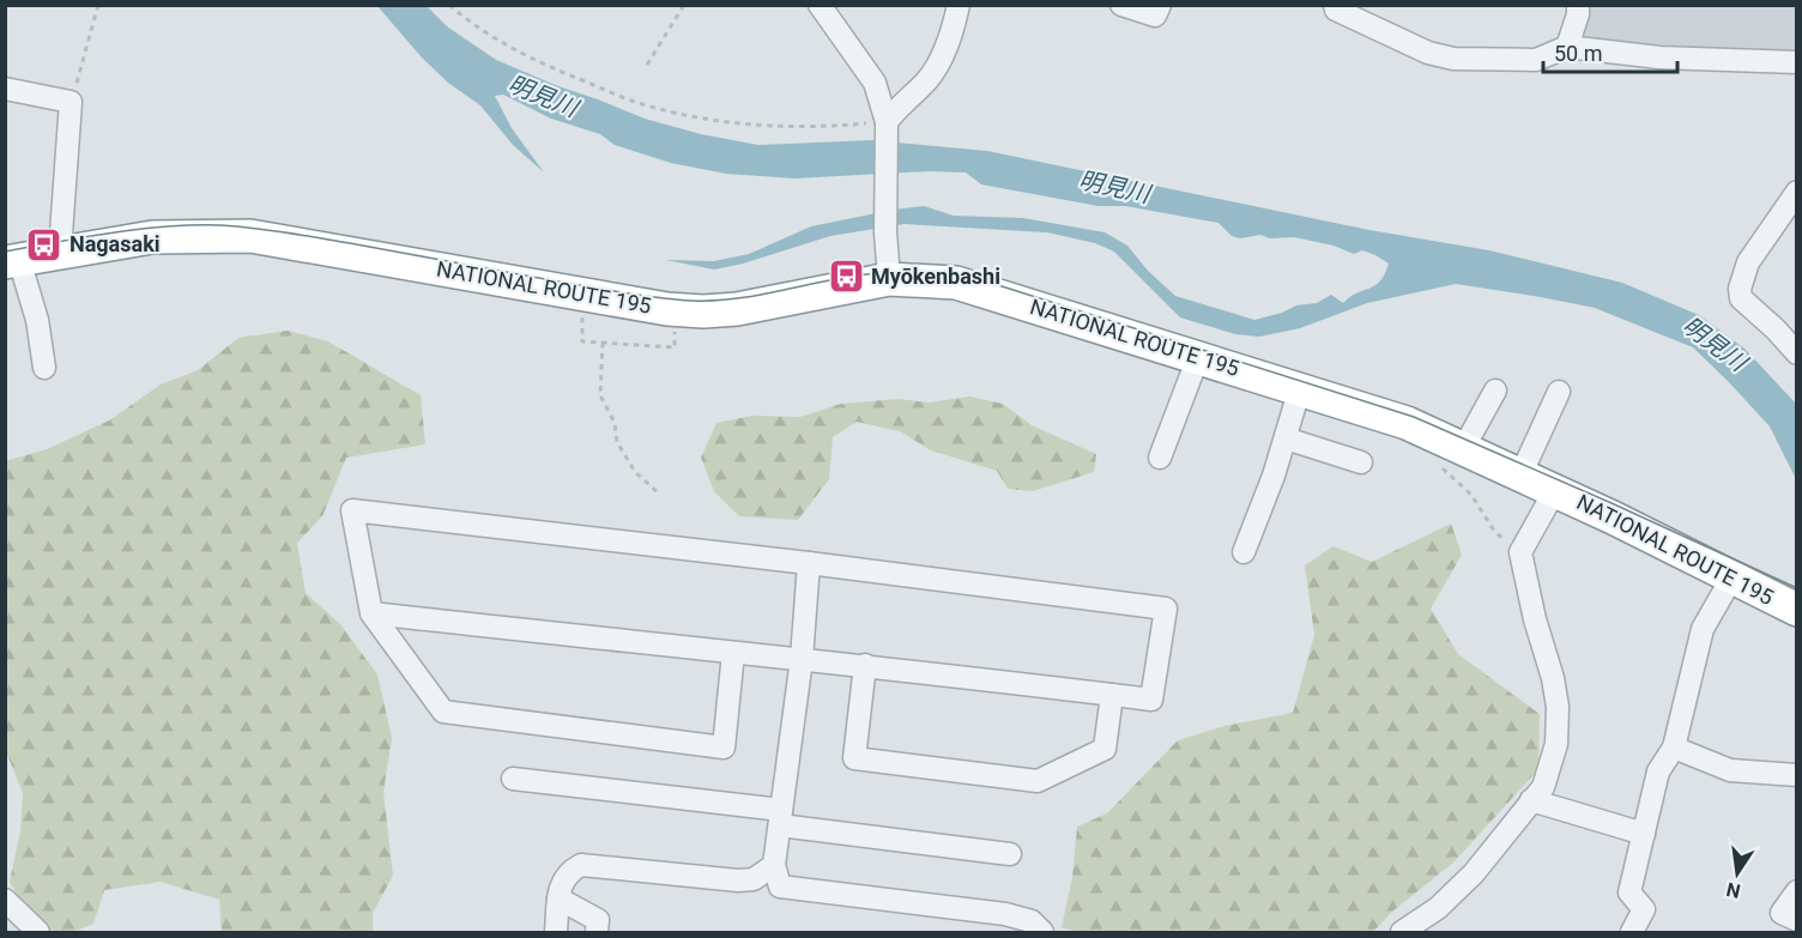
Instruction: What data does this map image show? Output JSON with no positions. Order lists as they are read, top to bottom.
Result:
{
  "streets": {
    "highway": ["NATIONAL ROUTE 195"]
  },
  "water": ["明見川"],
  "places": {
    "bus stop": ["Nagasaki", "Myōkenbashi"]
  },
  "scale_bar": "50 m",
  "north": "bottom"
}
